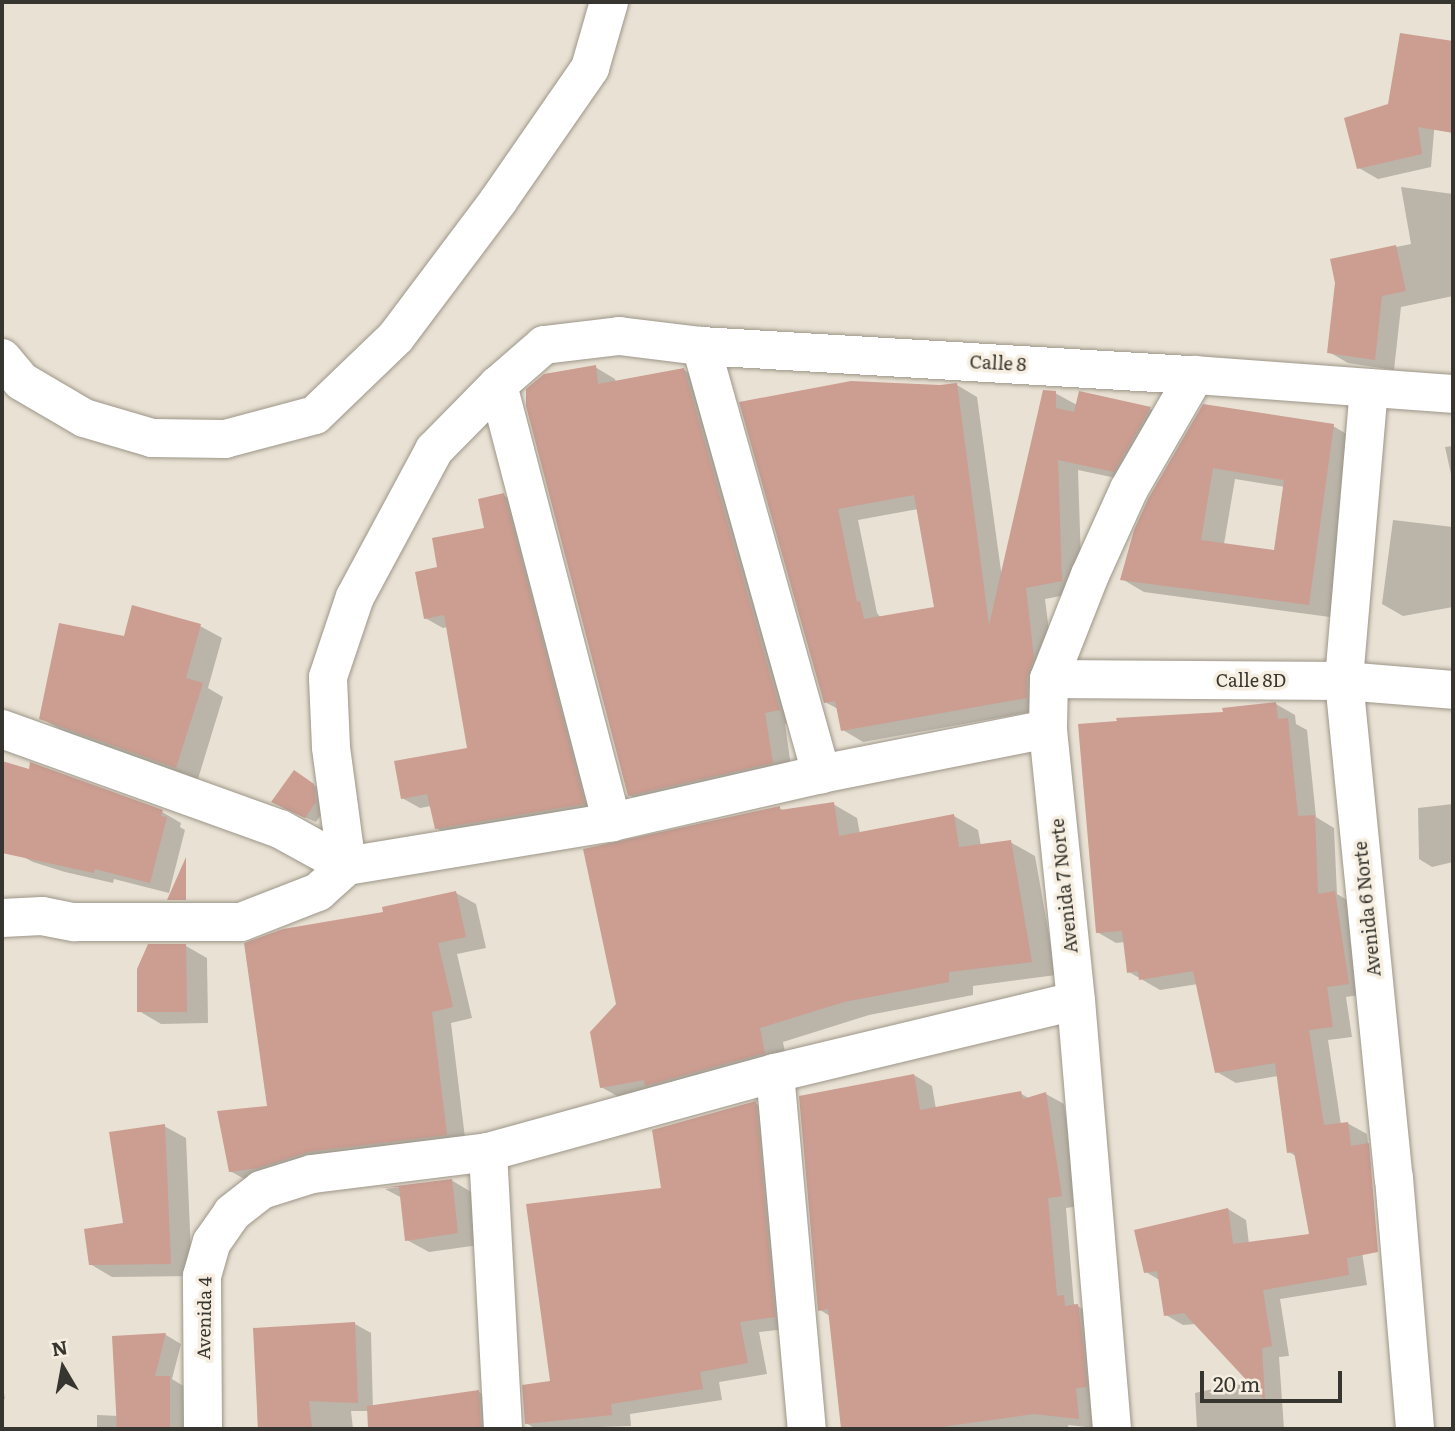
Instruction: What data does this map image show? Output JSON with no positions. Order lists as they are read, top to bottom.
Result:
{
  "streets": {
    "street": [
      "Calle 8",
      "Calle 8D",
      "Avenida 7 Norte",
      "Avenida 6 Norte",
      "Avenida 4"
    ]
  },
  "crossings": [
    ["Calle 8", "Avenida 7 Norte"],
    ["Calle 8", "Avenida 6 Norte"],
    ["Calle 8D", "Avenida 7 Norte"],
    ["Calle 8D", "Avenida 6 Norte"],
    ["Avenida 7 Norte", "Avenida 4"]
  ],
  "scale_bar": "20 m",
  "north": "top"
}
